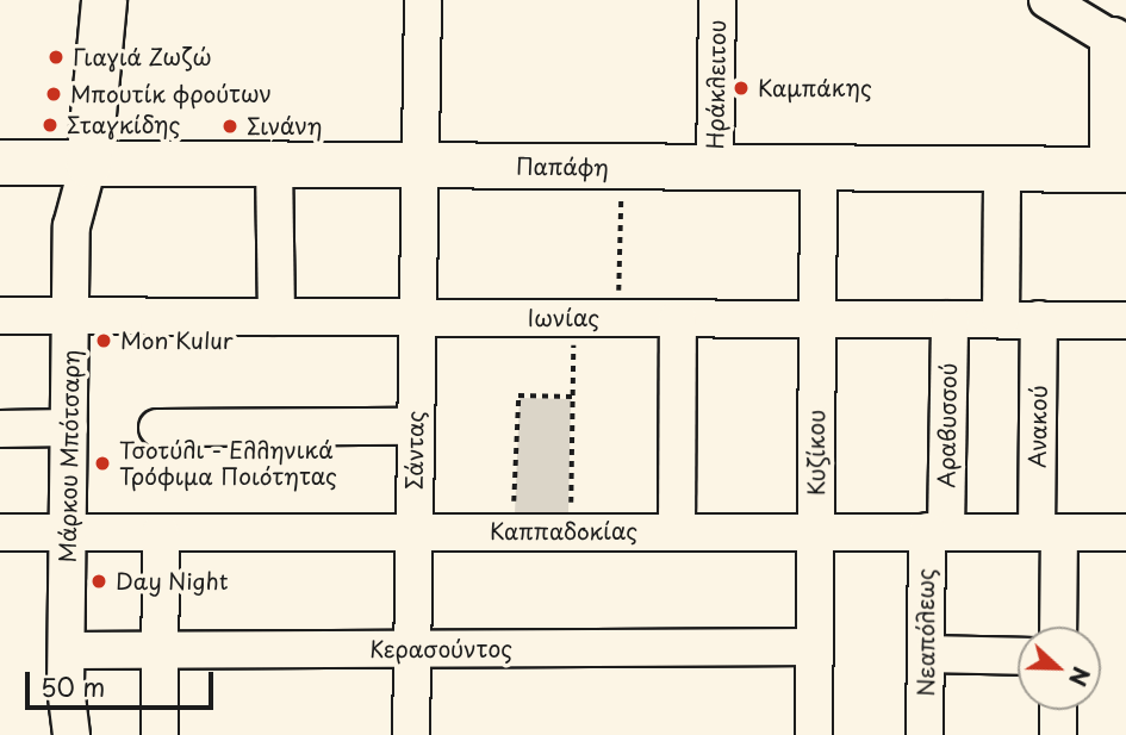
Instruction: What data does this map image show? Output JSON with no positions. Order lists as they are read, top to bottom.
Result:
{
  "streets": {
    "main road": ["Παπάφη", "Μάρκου Μπότσαρη"],
    "street": [
      "Ηράκλειτου",
      "Ιωνίας",
      "Αραβυσσού",
      "Ανακού",
      "Σάντας",
      "Κυζίκου",
      "Καππαδοκίας",
      "Νεαπόλεως",
      "Κερασούντος"
    ]
  },
  "crossings": [
    ["Ηράκλειτου", "Παπάφη"],
    ["Παπάφη", "Σάντας"],
    ["Παπάφη", "Κυζίκου"],
    ["Παπάφη", "Μάρκου Μπότσαρη"],
    ["Ιωνίας", "Αραβυσσού"],
    ["Ιωνίας", "Ανακού"],
    ["Ιωνίας", "Σάντας"],
    ["Ιωνίας", "Κυζίκου"],
    ["Ιωνίας", "Μάρκου Μπότσαρη"],
    ["Αραβυσσού", "Καππαδοκίας"],
    ["Αραβυσσού", "Νεαπόλεως"],
    ["Ανακού", "Καππαδοκίας"],
    ["Σάντας", "Καππαδοκίας"],
    ["Σάντας", "Κερασούντος"],
    ["Κυζίκου", "Καππαδοκίας"],
    ["Κυζίκου", "Κερασούντος"],
    ["Μάρκου Μπότσαρη", "Καππαδοκίας"],
    ["Μάρκου Μπότσαρη", "Κερασούντος"],
    ["Καππαδοκίας", "Νεαπόλεως"]
  ],
  "places": [
    "Γιαγιά Ζωζώ",
    "Καμπάκης",
    "Μπουτίκ φρούτων",
    "Σταγκίδης",
    "Σινάνη",
    "Mon Kulur",
    "Τσοτύλι - Ελληνικά Τρόφιμα Ποιότητας",
    "Day Night"
  ],
  "scale_bar": "50 m",
  "north": "right"
}
